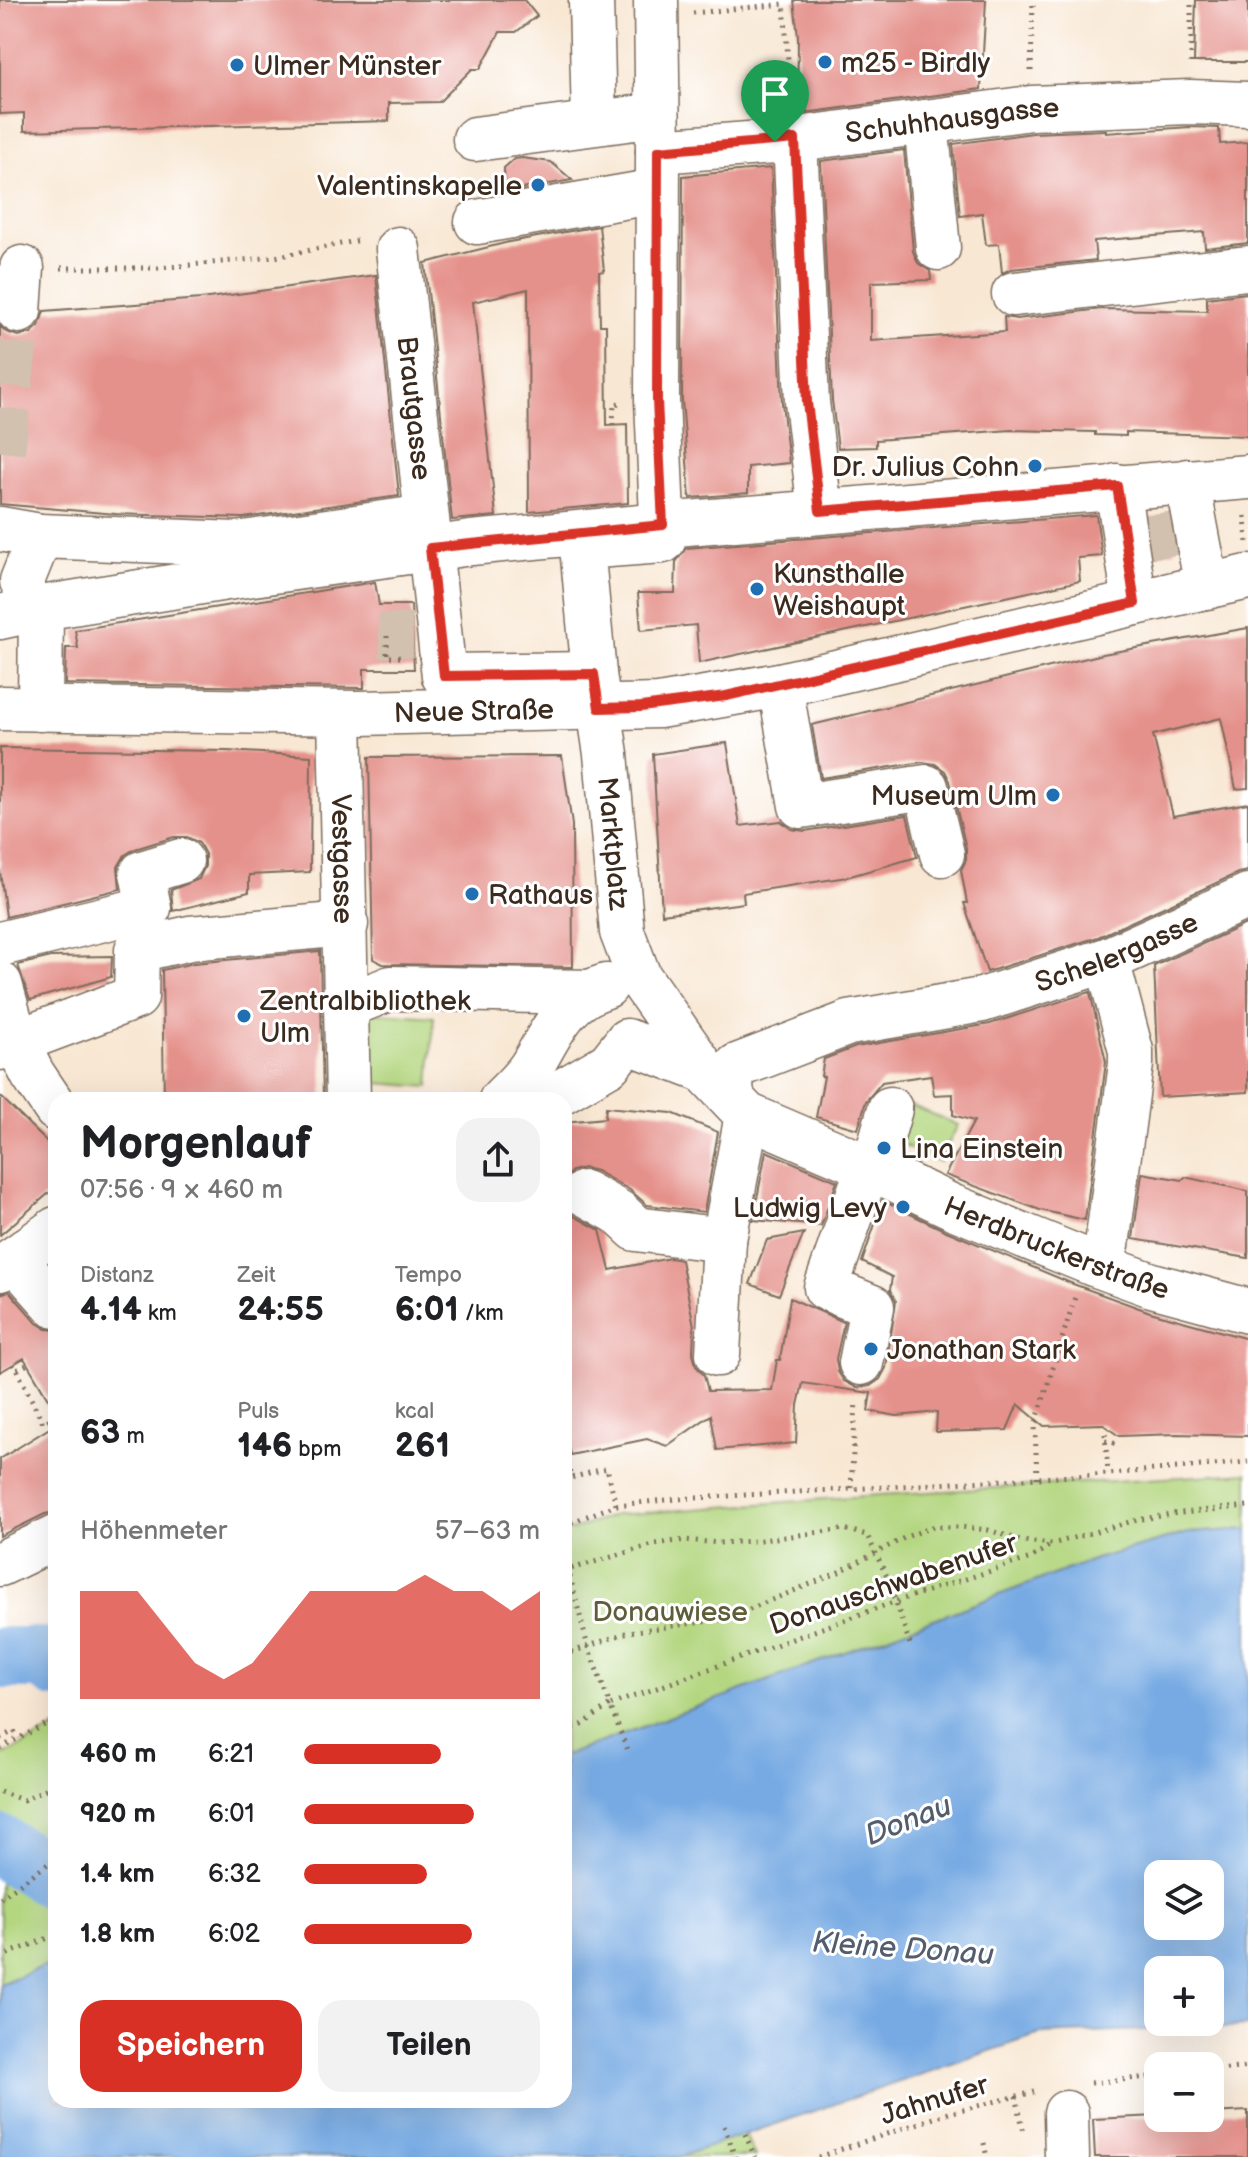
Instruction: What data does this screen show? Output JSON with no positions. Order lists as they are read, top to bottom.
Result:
{
  "streets": {
    "street": [
      "Schuhhausgasse",
      "Brautgasse",
      "Neue Straße",
      "Marktplatz",
      "Vestgasse",
      "Schelergasse",
      "Herdbruckerstraße"
    ],
    "path": ["Donauschwabenufer", "Jahnufer"]
  },
  "crossings": [
    ["Brautgasse", "Neue Straße"],
    ["Brautgasse", "Marktplatz"],
    ["Neue Straße", "Marktplatz"],
    ["Neue Straße", "Vestgasse"],
    ["Marktplatz", "Schelergasse"],
    ["Marktplatz", "Herdbruckerstraße"],
    ["Schelergasse", "Herdbruckerstraße"]
  ],
  "water": ["Donau", "Kleine Donau"],
  "parks": ["Donauwiese"],
  "places": [
    "m25 - Birdly",
    "Ulmer Münster",
    "Valentinskapelle",
    "Dr. Julius Cohn",
    "Kunsthalle Weishaupt",
    "Museum Ulm",
    "Rathaus",
    "Zentralbibliothek Ulm",
    "Lina Einstein",
    "Ludwig Levy",
    "Jonathan Stark"
  ],
  "page": {
    "heading": ["Morgenlauf", "07:56 · 9 × 460 m"],
    "stats": [
      ["Distanz", "4.14 km"],
      ["Zeit", "24:55"],
      ["Tempo", "6:01 /km"],
      ["63 m"],
      ["Puls", "146 bpm"],
      ["kcal", "261"]
    ],
    "chart": ["Höhenmeter", "57–63 m"],
    "list": [
      {
        "name": "460 m",
        "note": "6:21"
      },
      {
        "name": "920 m",
        "note": "6:01"
      },
      {
        "name": "1.4 km",
        "note": "6:32"
      },
      {
        "name": "1.8 km",
        "note": "6:02"
      }
    ],
    "map_buttons": ["+", "−"],
    "buttons": ["Speichern", "Teilen"]
  }
}
